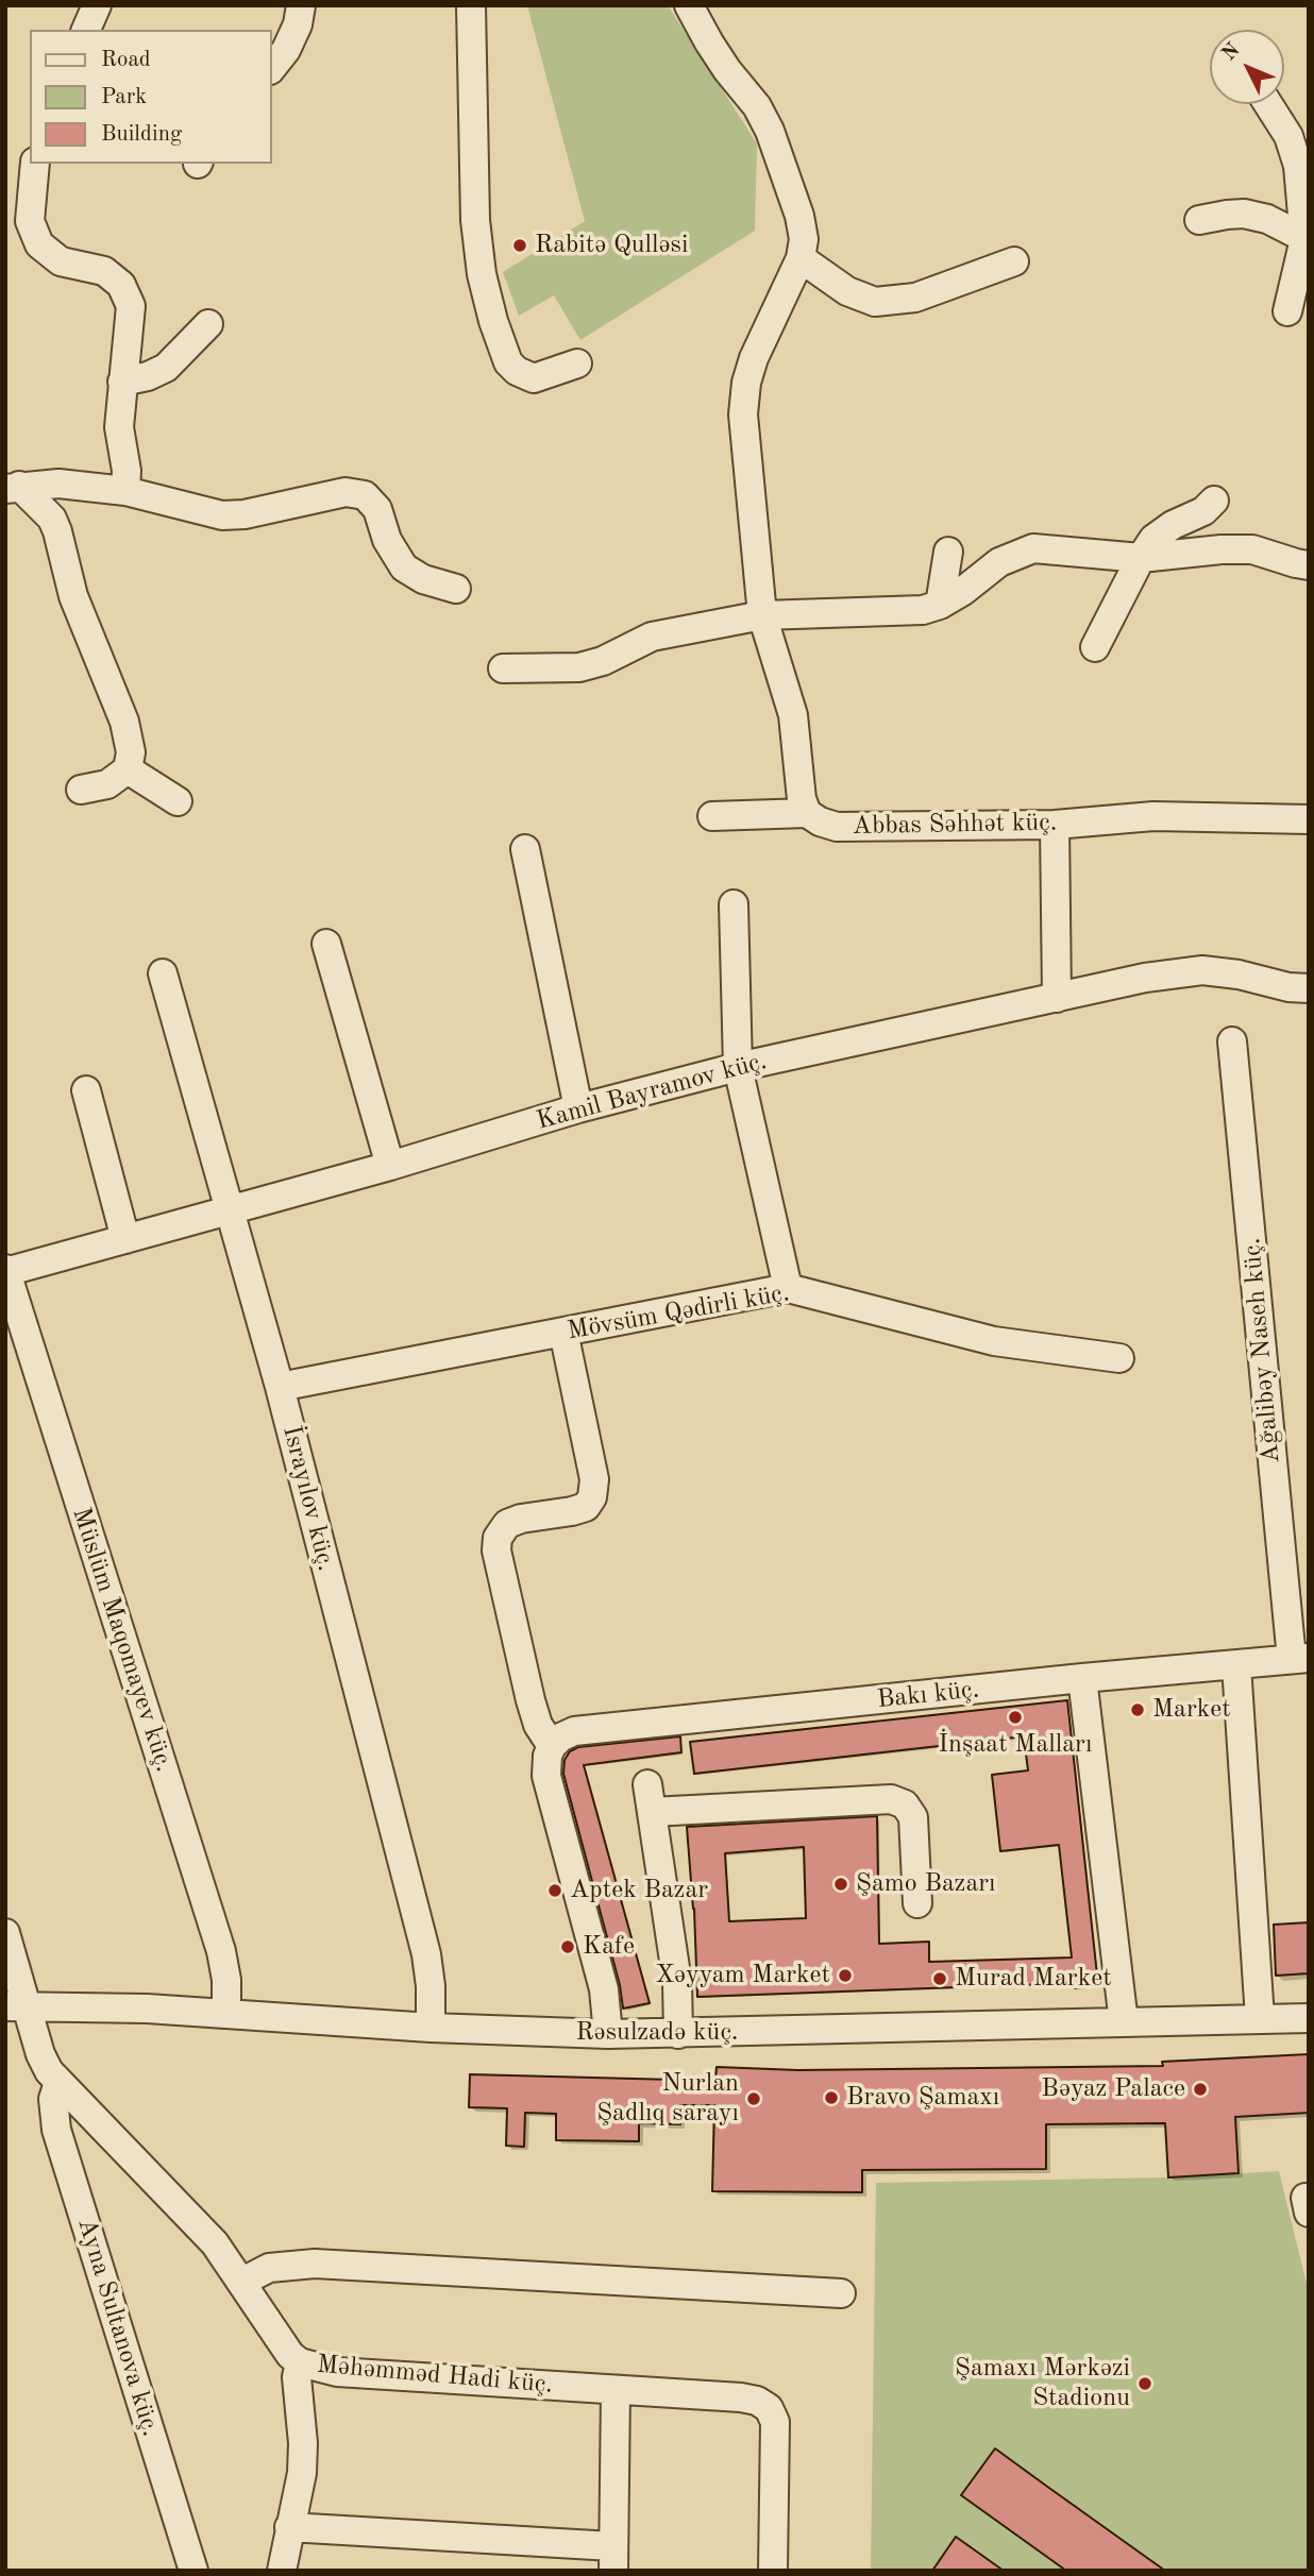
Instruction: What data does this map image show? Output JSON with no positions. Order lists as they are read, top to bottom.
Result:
{
  "streets": {
    "street": [
      "Abbas Səhhət küç.",
      "Kamil Bayramov küç.",
      "Mövsüm Qədirli küç.",
      "Ağalibəy Naseh küç.",
      "İsrayılov küç.",
      "Müslüm Maqomayev küç.",
      "Bakı küç.",
      "Rəsulzadə küç.",
      "Ayna Sultanova küç.",
      "Məhəmməd Hadi küç."
    ]
  },
  "crossings": [
    ["Kamil Bayramov küç.", "İsrayılov küç."],
    ["Kamil Bayramov küç.", "Müslüm Maqomayev küç."],
    ["Mövsüm Qədirli küç.", "İsrayılov küç."],
    ["Ağalibəy Naseh küç.", "Bakı küç."],
    ["İsrayılov küç.", "Rəsulzadə küç."],
    ["Müslüm Maqomayev küç.", "Rəsulzadə küç."],
    ["Rəsulzadə küç.", "Məhəmməd Hadi küç."],
    ["Ayna Sultanova küç.", "Məhəmməd Hadi küç."]
  ],
  "places": [
    "Rabitə Qulləsi",
    "Market",
    "İnşaat Malları",
    "Şamo Bazarı",
    "Aptek Bazar",
    "Kafe",
    "Xəyyam Market",
    "Murad Market",
    "Bəyaz Palace",
    "Bravo Şamaxı",
    "Nurlan Şadlıq sarayı",
    "Şamaxı Mərkəzi Stadionu"
  ],
  "legend": ["Road", "Park", "Building"],
  "north": "top left"
}
